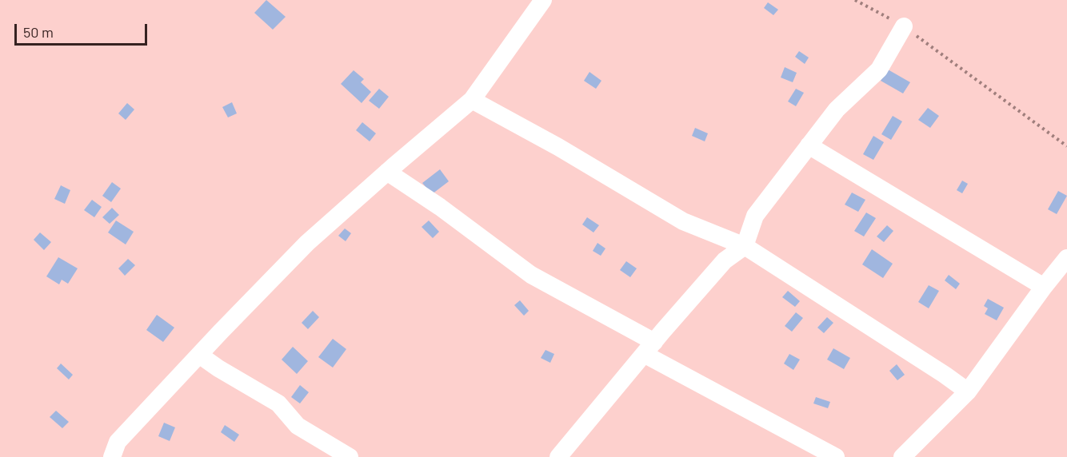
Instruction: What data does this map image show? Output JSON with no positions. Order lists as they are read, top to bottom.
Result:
{
  "scale_bar": "50 m"
}
